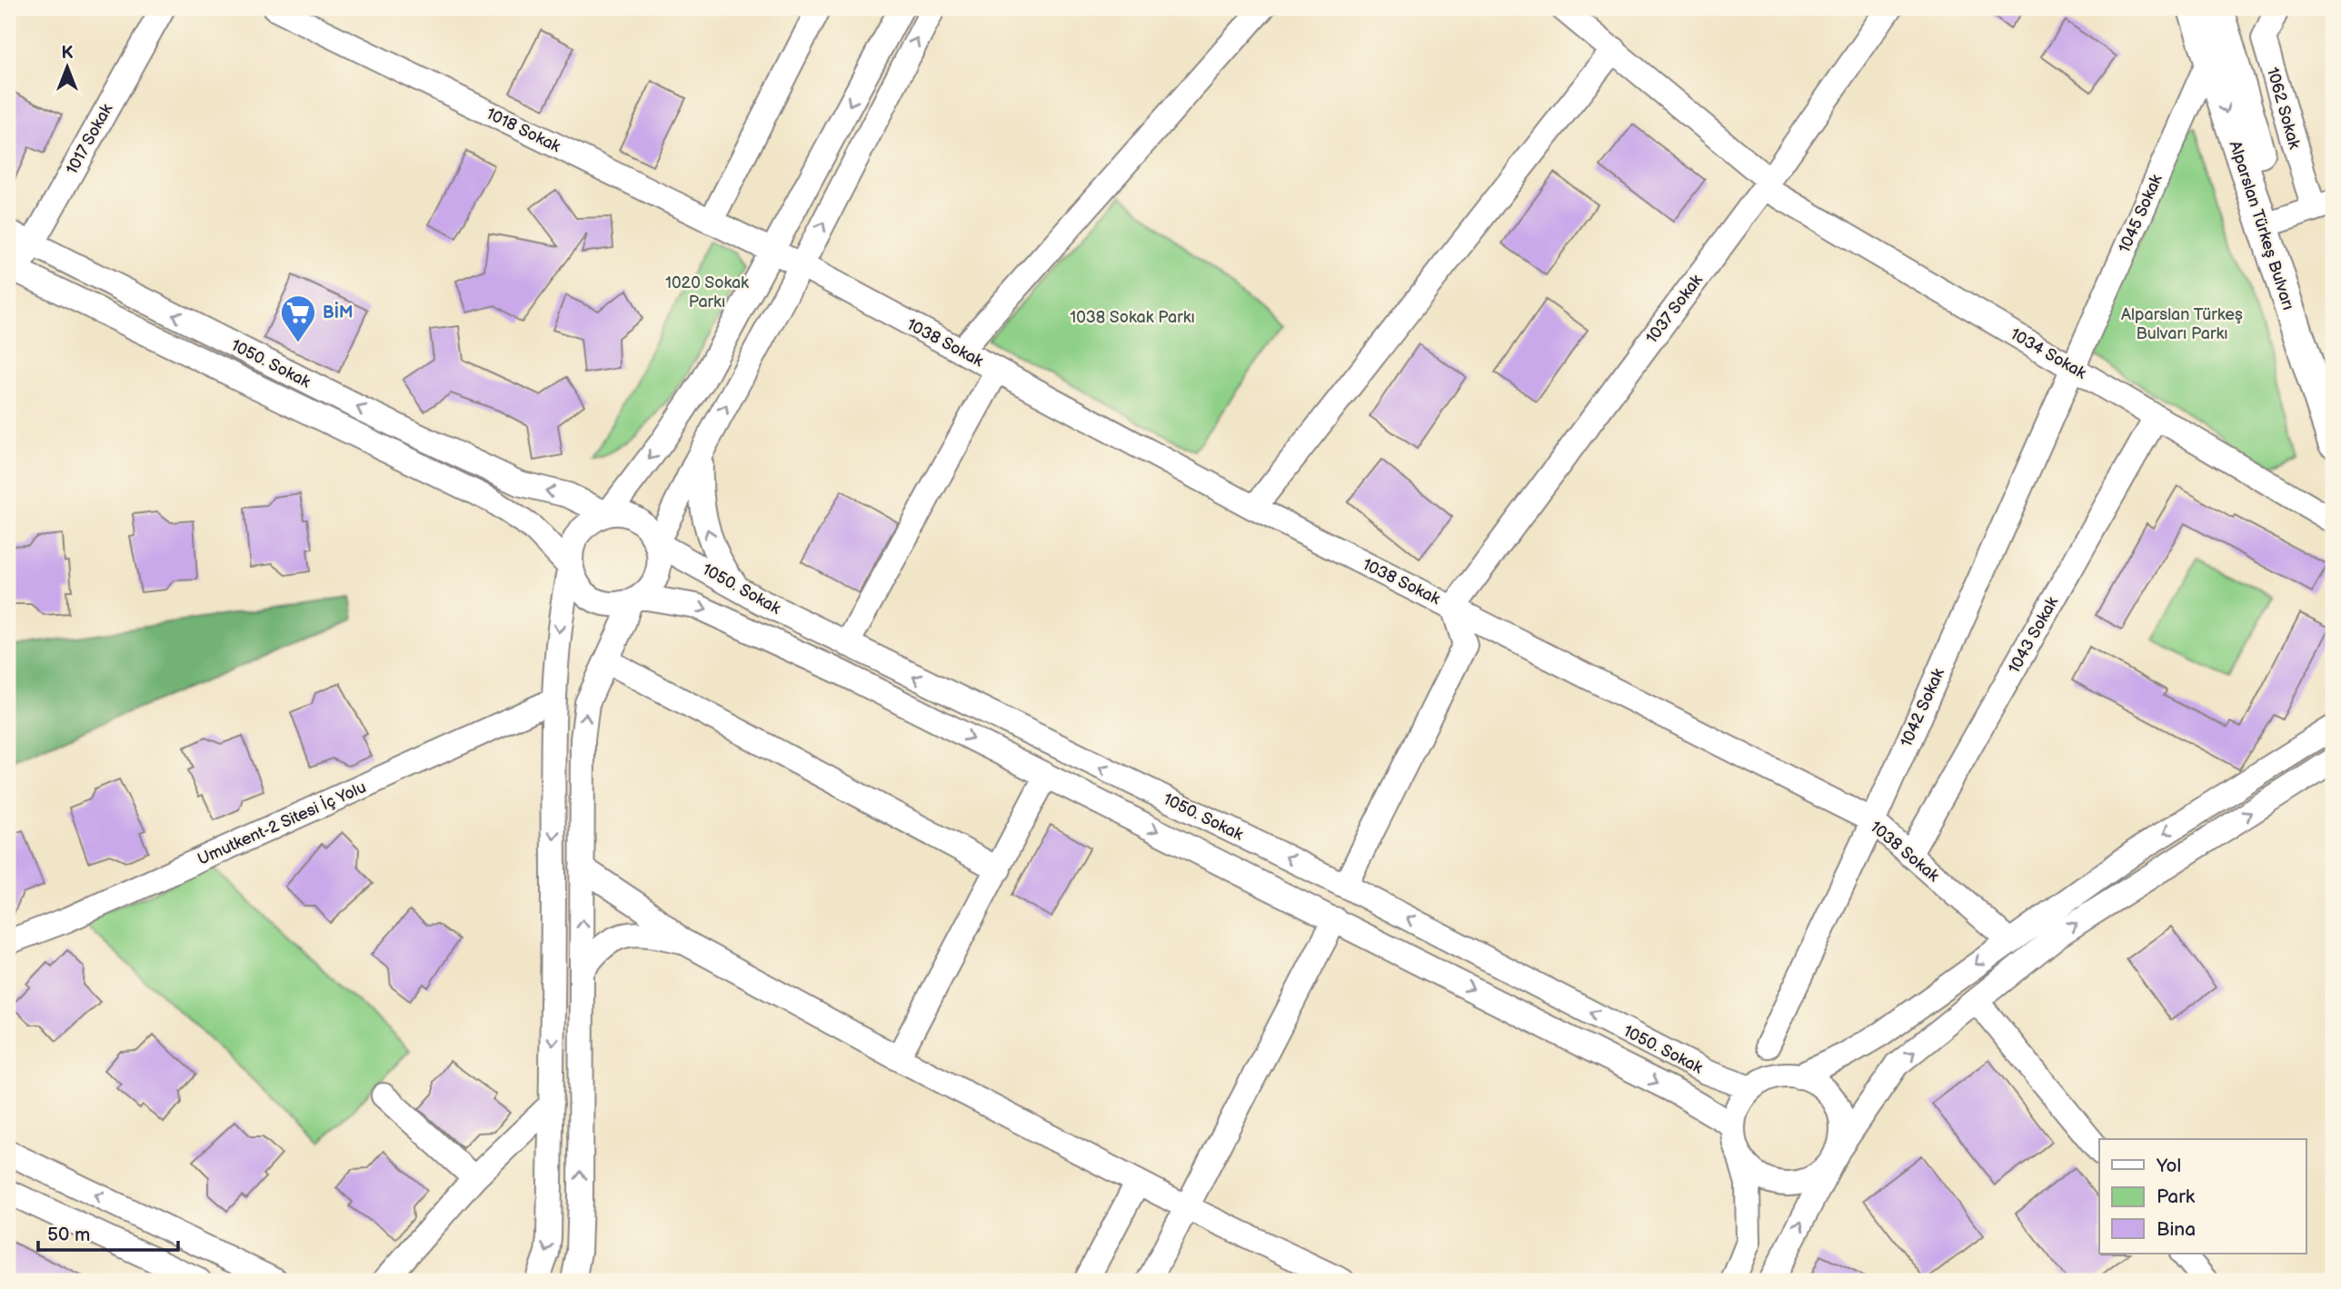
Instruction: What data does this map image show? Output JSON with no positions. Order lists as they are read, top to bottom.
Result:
{
  "streets": {
    "main road": ["Alparslan Türkeş Bulvarı"],
    "street": [
      "1062 Sokak",
      "1018 Sokak",
      "1017 Sokak",
      "1045 Sokak",
      "1037 Sokak",
      "1038 Sokak",
      "1034 Sokak",
      "1050. Sokak",
      "1043 Sokak",
      "1042 Sokak",
      "Umutkent-2 Sitesi İç Yolu"
    ]
  },
  "crossings": [
    ["1018 Sokak", "1038 Sokak"],
    ["1017 Sokak", "1050. Sokak"],
    ["1045 Sokak", "Alparslan Türkeş Bulvarı"],
    ["1045 Sokak", "1034 Sokak"],
    ["1045 Sokak", "1042 Sokak"],
    ["1037 Sokak", "1038 Sokak"],
    ["1037 Sokak", "1034 Sokak"],
    ["1038 Sokak", "1043 Sokak"],
    ["1038 Sokak", "1042 Sokak"],
    ["1034 Sokak", "1043 Sokak"],
    ["1034 Sokak", "1042 Sokak"]
  ],
  "parks": ["1020 Sokak Parkı", "Alparslan Türkeş Bulvarı Parkı", "1038 Sokak Parkı"],
  "places": {
    "supermarket": ["BİM"]
  },
  "legend": ["Yol", "Park", "Bina"],
  "scale_bar": "50 m",
  "north": "top"
}
